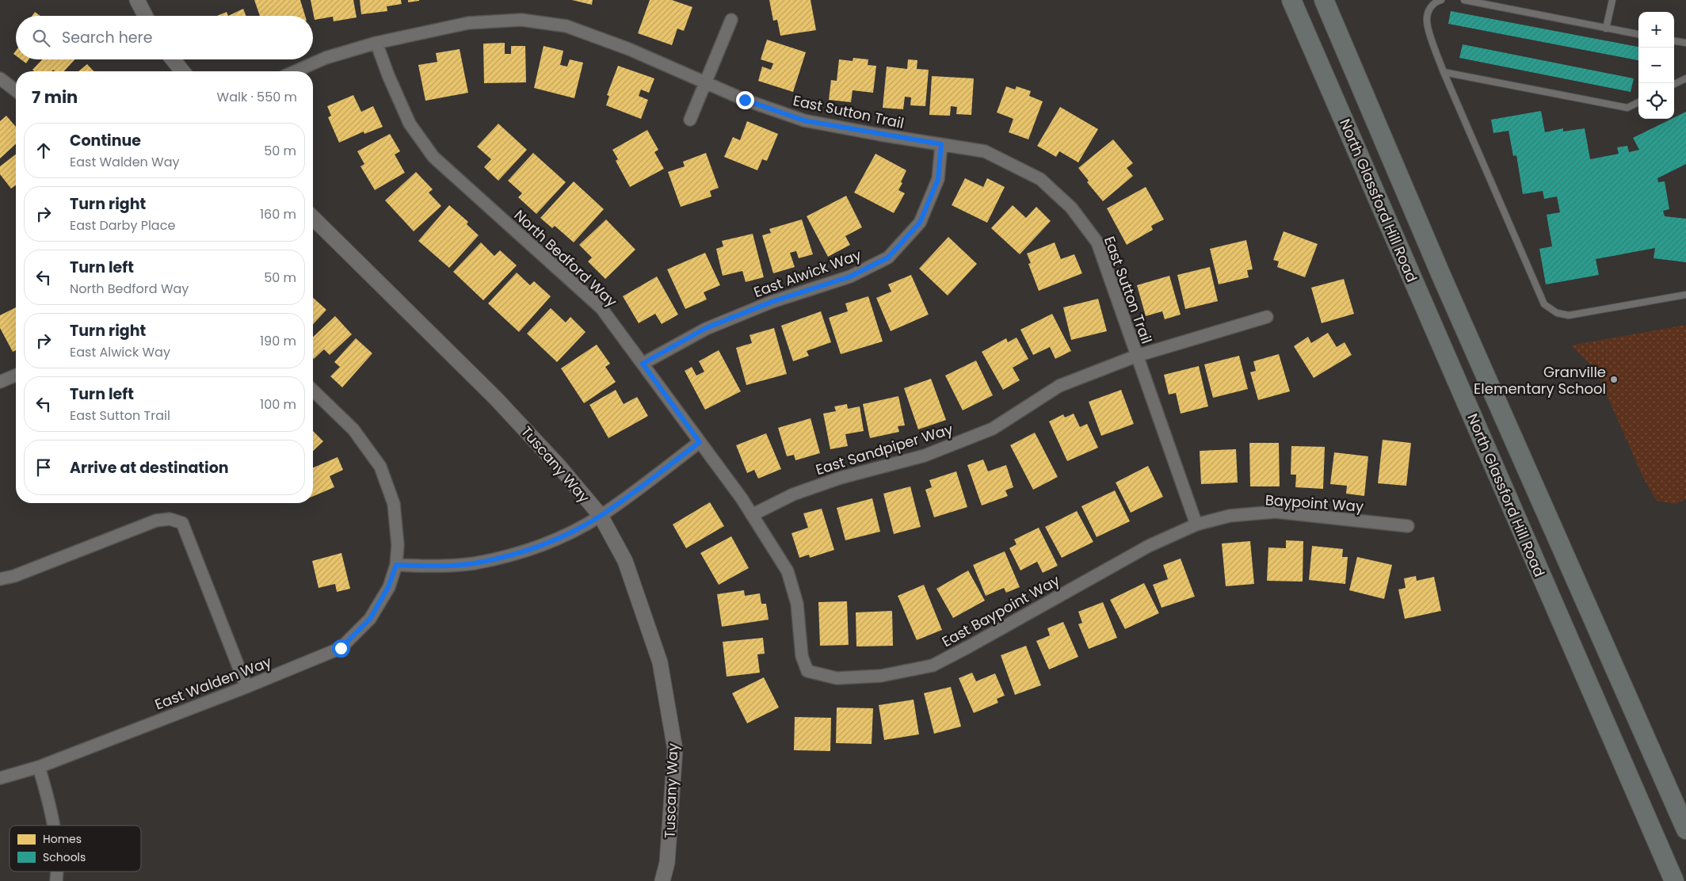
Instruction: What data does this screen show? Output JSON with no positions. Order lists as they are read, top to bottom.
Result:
{
  "streets": {
    "main road": ["North Glassford Hill Road"],
    "street": [
      "East Sutton Trail",
      "North Bedford Way",
      "East Alwick Way",
      "East Sandpiper Way",
      "Tuscany Way",
      "Baypoint Way",
      "East Baypoint Way",
      "East Walden Way"
    ]
  },
  "crossings": [
    ["East Sutton Trail", "North Bedford Way"],
    ["East Sutton Trail", "East Alwick Way"],
    ["East Sutton Trail", "East Sandpiper Way"],
    ["East Sutton Trail", "Baypoint Way"],
    ["East Sutton Trail", "East Baypoint Way"],
    ["North Bedford Way", "East Alwick Way"],
    ["North Bedford Way", "East Sandpiper Way"],
    ["North Bedford Way", "East Baypoint Way"],
    ["Baypoint Way", "East Baypoint Way"]
  ],
  "places": ["Granville Elementary School"],
  "legend": ["Homes", "Schools"],
  "page": {
    "map_buttons": ["+", "−"],
    "search": "Search here",
    "heading": ["7 min", "Walk · 550 m"],
    "list": [
      ["Continue", "East Walden Way", "50 m"],
      ["Turn right", "East Darby Place", "160 m"],
      ["Turn left", "North Bedford Way", "50 m"],
      ["Turn right", "East Alwick Way", "190 m"],
      ["Turn left", "East Sutton Trail", "100 m"],
      "Arrive at destination"
    ]
  }
}
